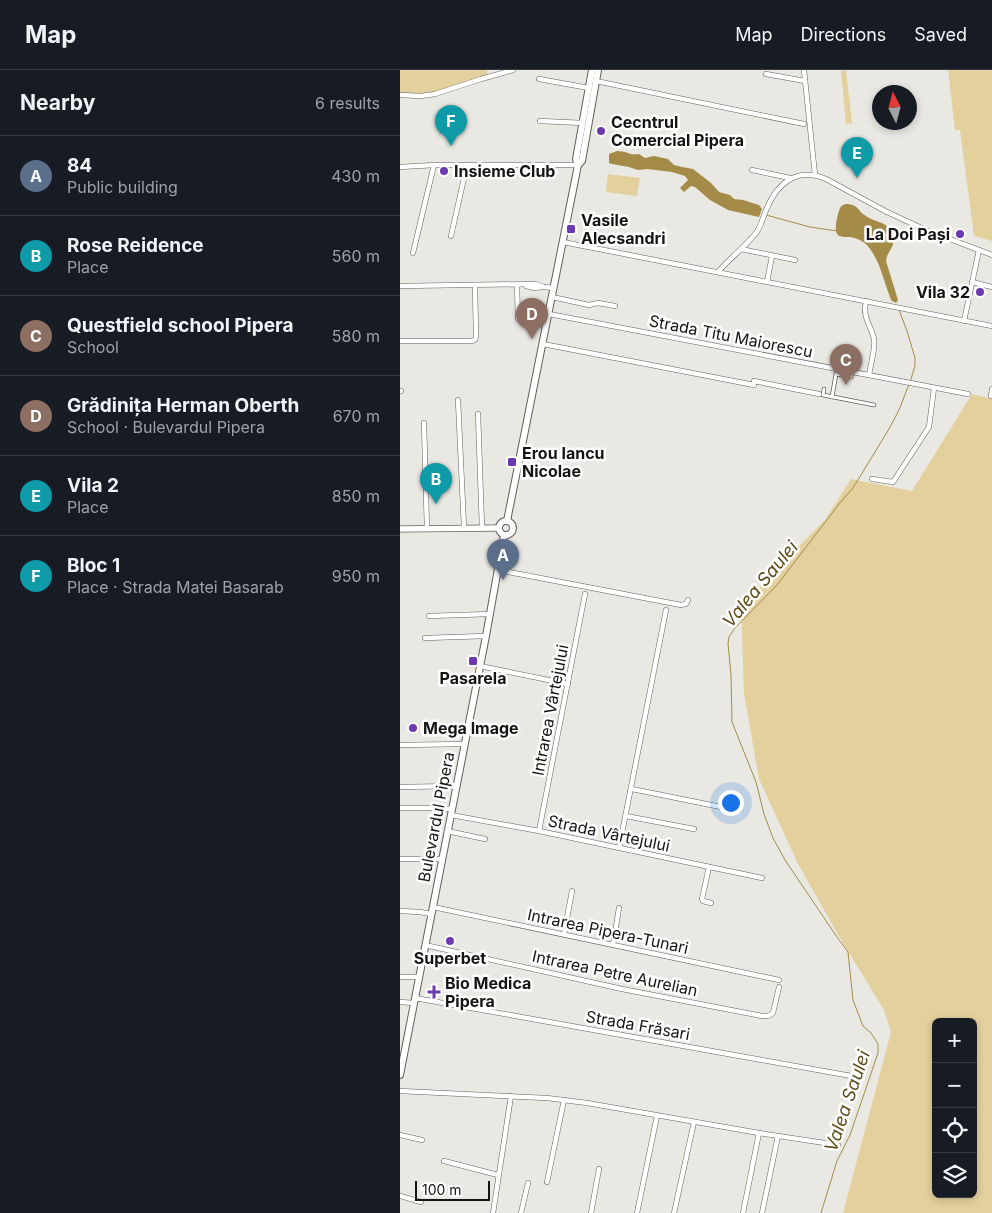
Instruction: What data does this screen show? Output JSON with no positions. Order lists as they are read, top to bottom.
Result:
{
  "streets": {
    "main road": ["Bulevardul Pipera"],
    "street": [
      "Strada Titu Maiorescu",
      "Intrarea Vârtejului",
      "Strada Vârtejului",
      "Intrarea Pipera-Tunari",
      "Intrarea Petre Aurelian",
      "Strada Frăsari"
    ]
  },
  "crossings": [
    ["Intrarea Vârtejului", "Strada Vârtejului"],
    ["Bulevardul Pipera", "Strada Vârtejului"],
    ["Bulevardul Pipera", "Intrarea Pipera-Tunari"],
    ["Bulevardul Pipera", "Intrarea Petre Aurelian"],
    ["Bulevardul Pipera", "Strada Frăsari"]
  ],
  "water": ["Valea Saulei"],
  "places": {
    "other": [
      "Cecntrul Comercial Pipera",
      "Insieme Club",
      "La Doi Pași",
      "Vila 32",
      "Mega Image",
      "Superbet"
    ],
    "transit": ["Vasile Alecsandri", "Erou Iancu Nicolae", "Pasarela"],
    "health": ["Bio Medica Pipera"]
  },
  "scale_bar": "100 m",
  "north": "top",
  "page": {
    "header": "Map",
    "nav": ["Map", "Directions", "Saved"],
    "heading": ["Nearby", "6 results"],
    "pins": [
      "F",
      "E",
      "D",
      "C",
      "B",
      "A"
    ],
    "list": [
      {
        "mark": "A",
        "name": "84",
        "note": "Public building",
        "value": "430 m"
      },
      {
        "mark": "B",
        "name": "Rose Reidence",
        "note": "Place",
        "value": "560 m"
      },
      {
        "mark": "C",
        "name": "Questfield school Pipera",
        "note": "School",
        "value": "580 m"
      },
      {
        "mark": "D",
        "name": "Grădinița Herman Oberth",
        "note": "School · Bulevardul Pipera",
        "value": "670 m"
      },
      {
        "mark": "E",
        "name": "Vila 2",
        "note": "Place",
        "value": "850 m"
      },
      {
        "mark": "F",
        "name": "Bloc 1",
        "note": "Place · Strada Matei Basarab",
        "value": "950 m"
      }
    ],
    "map_buttons": ["+", "−"],
    "scale": "100 m"
  }
}
